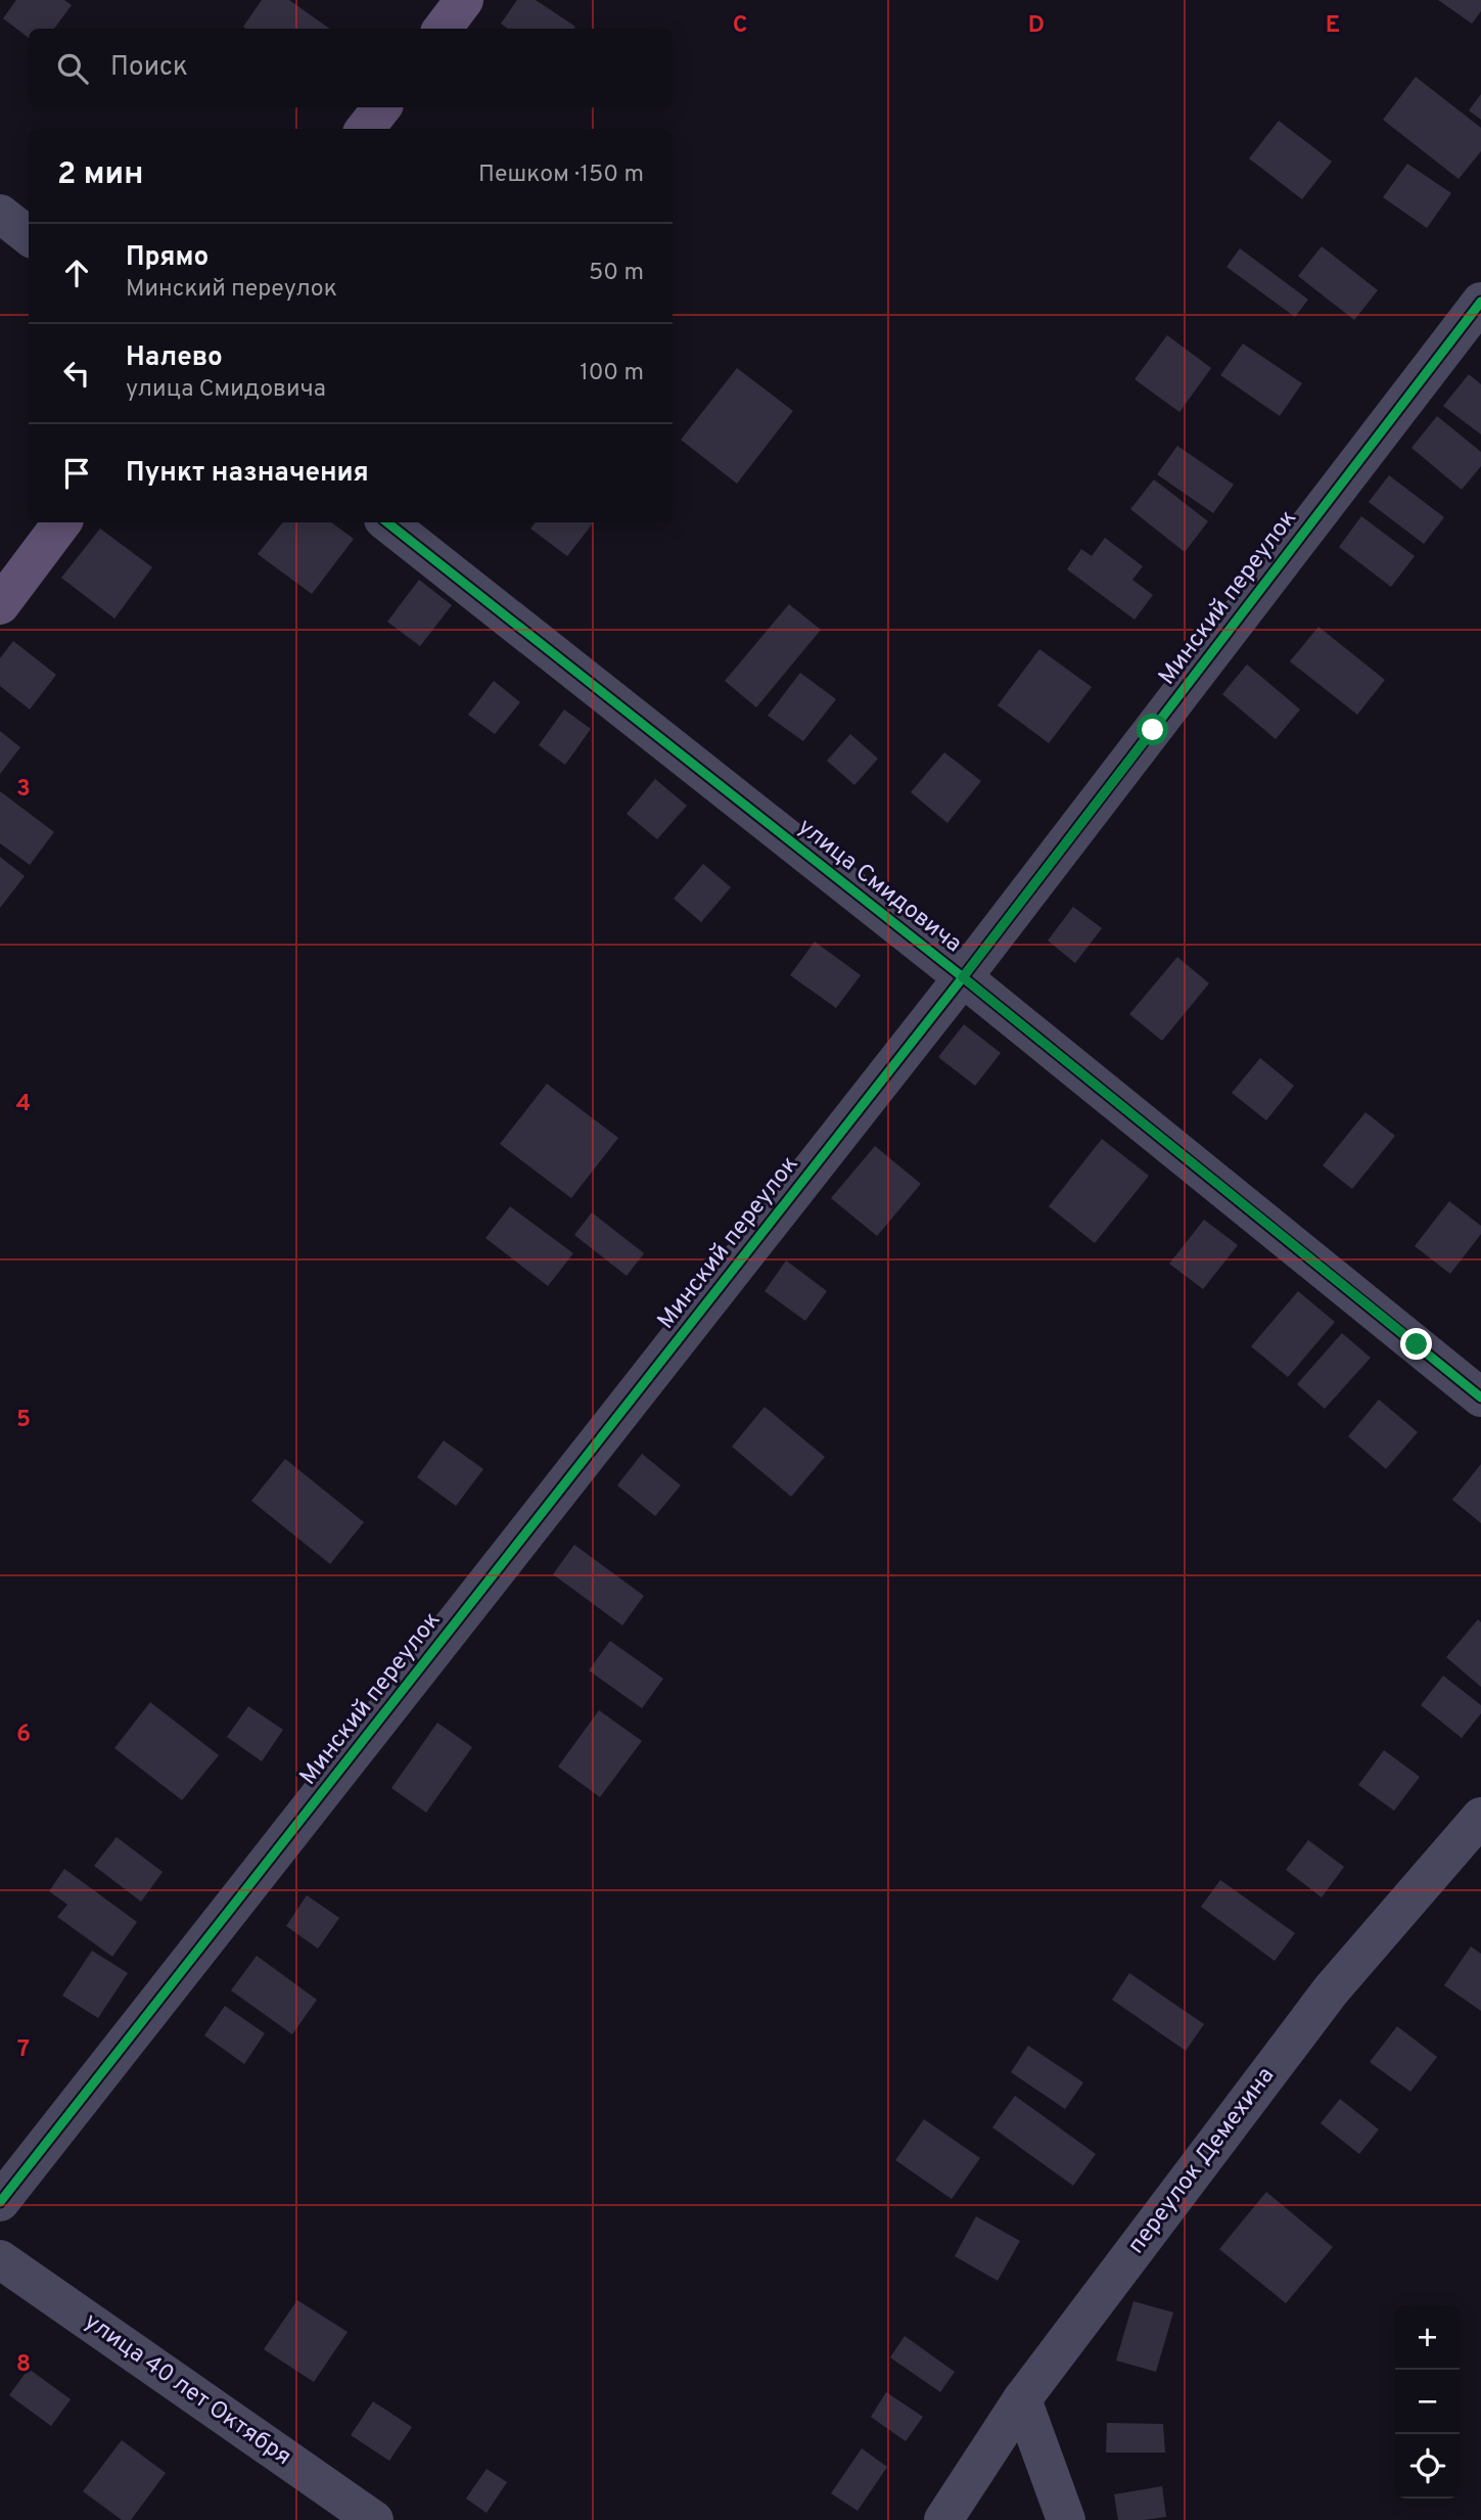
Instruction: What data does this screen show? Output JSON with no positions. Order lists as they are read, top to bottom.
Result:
{
  "streets": {
    "street": [
      "Минский переулок",
      "улица Смидовича",
      "переулок Демехина",
      "улица 40 лет Октября"
    ]
  },
  "crossings": [
    ["Минский переулок", "улица Смидовича"]
  ],
  "page": {
    "search": "Поиск",
    "heading": ["2 мин", "Пешком · 150 m"],
    "list": [
      ["Прямо", "Минский переулок", "50 m"],
      ["Налево", "улица Смидовича", "100 m"],
      "Пункт назначения"
    ],
    "map_buttons": ["+", "−"]
  },
  "grid": {
    "columns": ["C", "D", "E"],
    "rows": [
      "3",
      "4",
      "5",
      "6",
      "7",
      "8"
    ]
  }
}
